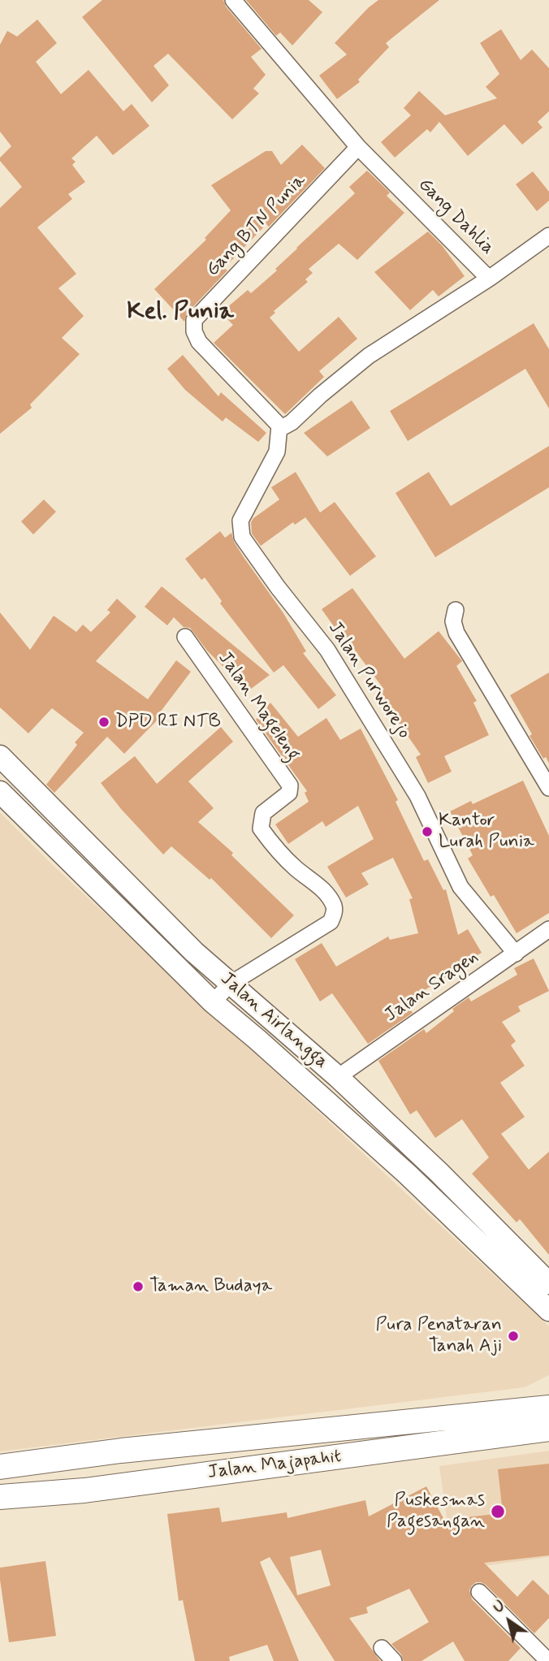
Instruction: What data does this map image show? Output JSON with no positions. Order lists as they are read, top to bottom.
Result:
{
  "streets": {
    "main road": ["Jalan Airlangga", "Jalan Majapahit"],
    "street": [
      "Gang Dahlia",
      "Gang BTN Punia",
      "Jalan Purworejo",
      "Jalan Mageleng",
      "Jalan Sragen"
    ]
  },
  "crossings": [
    ["Gang Dahlia", "Gang BTN Punia"],
    ["Gang Dahlia", "Jalan Purworejo"],
    ["Gang BTN Punia", "Jalan Purworejo"],
    ["Jalan Purworejo", "Jalan Sragen"],
    ["Jalan Mageleng", "Jalan Airlangga"],
    ["Jalan Sragen", "Jalan Airlangga"]
  ],
  "districts": ["Kel. Punia"],
  "places": [
    "DPD RI NTB",
    "Kantor Lurah Punia",
    "Taman Budaya",
    "Pura Penataran Tanah Aji",
    "Puskesmas Pagesangan"
  ],
  "north": "top left"
}
